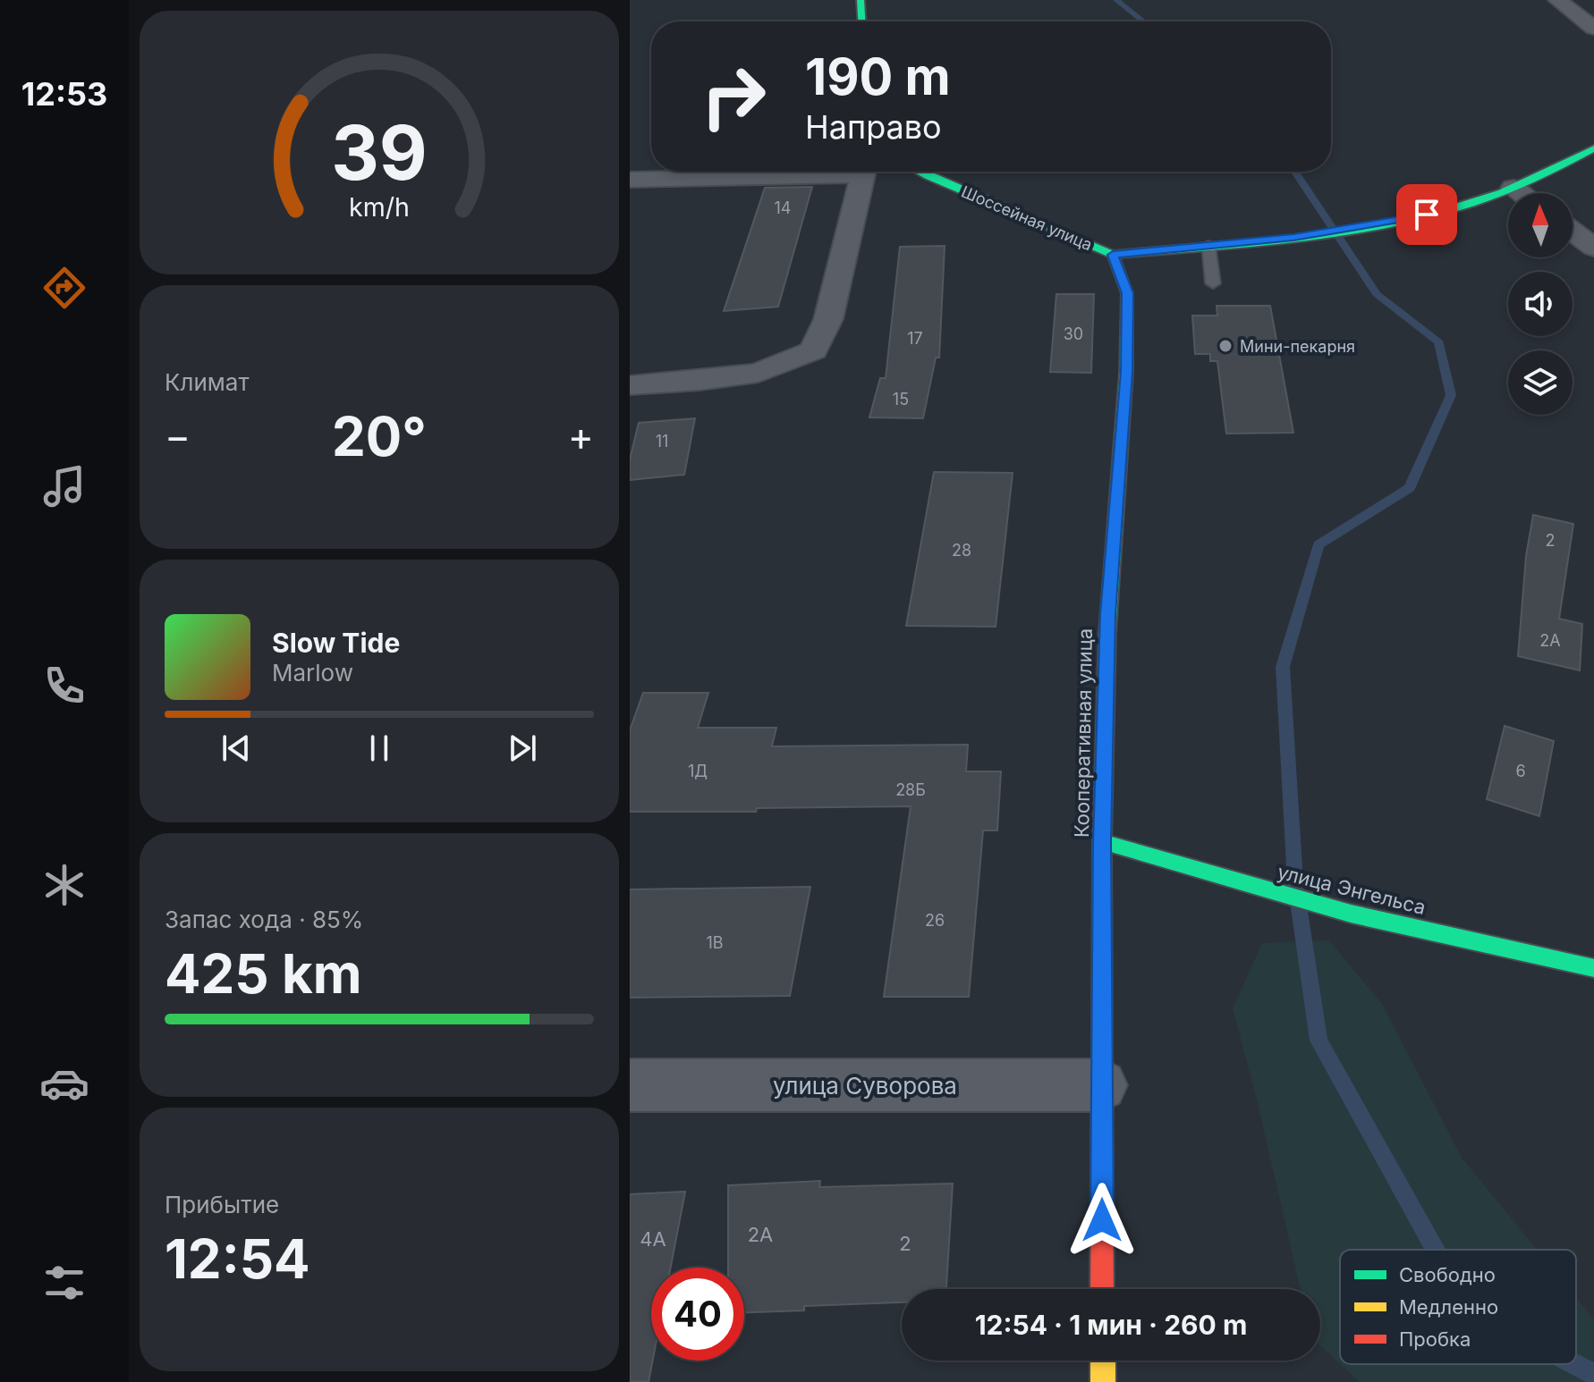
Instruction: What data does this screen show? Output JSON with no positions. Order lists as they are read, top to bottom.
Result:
{
  "streets": {
    "street": [
      "Шоссейная улица",
      "Кооперативная улица",
      "улица Энгельса",
      "улица Суворова"
    ]
  },
  "crossings": [
    ["Шоссейная улица", "Кооперативная улица"],
    ["Кооперативная улица", "улица Энгельса"],
    ["Кооперативная улица", "улица Суворова"]
  ],
  "places": ["Мини-пекарня"],
  "house_numbers": [
    "14",
    "30",
    "17",
    "15",
    "11",
    "2",
    "28",
    "2А",
    "1Д",
    "6",
    "28Б",
    "26",
    "1В",
    "2А",
    "4А",
    "2"
  ],
  "legend": ["Свободно", "Медленно", "Пробка"],
  "north": "top",
  "page": {
    "tabs": "12:53",
    "turn": ["190 m", "Направо"],
    "tile": [
      "Климат",
      ["Запас хода · 85%", "425 km"],
      ["Прибытие", "12:54"]
    ],
    "heat": ["−", "20°", "+"],
    "song": ["Slow Tide", "Marlow"],
    "limit": "40",
    "trip": "12:54 · 1 мин · 260 m",
    "gauge": ["39", "km/h"]
  }
}
